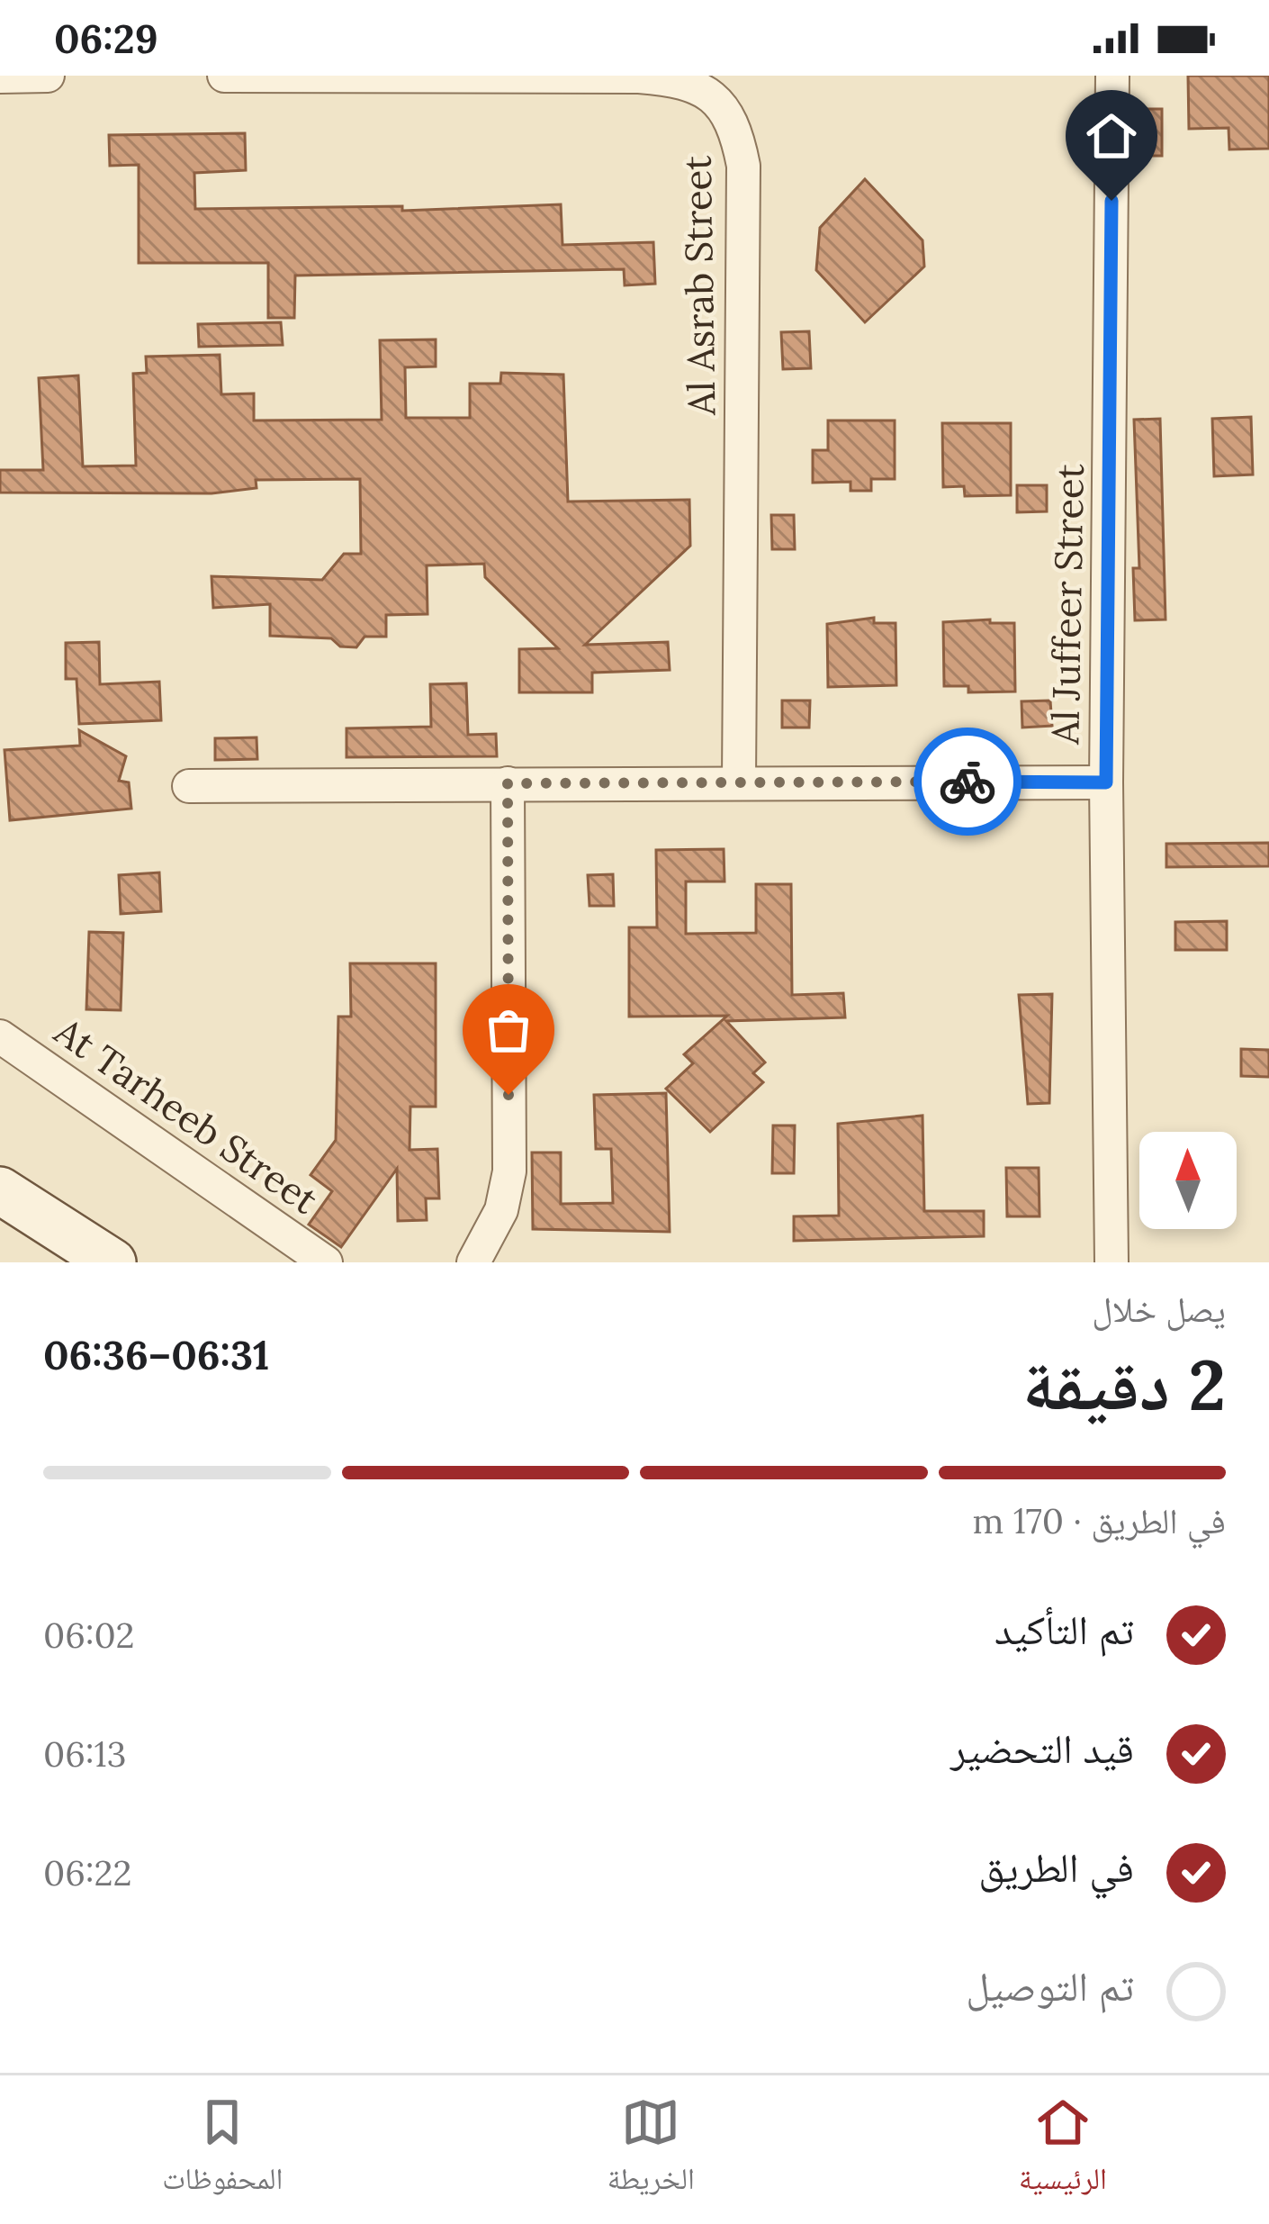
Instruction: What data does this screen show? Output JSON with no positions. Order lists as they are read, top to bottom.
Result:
{
  "streets": {
    "street": ["Al Asrab Street", "Al Juffeer Street", "At Tarheeb Street"]
  },
  "north": "top",
  "page": {
    "status": "06:29",
    "heading": ["2 دقيقة", "يصل خلال", "06:31–06:36"],
    "bar": "في الطريق · 170 m",
    "list": [
      ["تم التأكيد", "06:02"],
      ["قيد التحضير", "06:13"],
      ["في الطريق", "06:22"],
      "تم التوصيل"
    ],
    "tabs": ["الرئيسية", "الخريطة", "المحفوظات"]
  }
}
